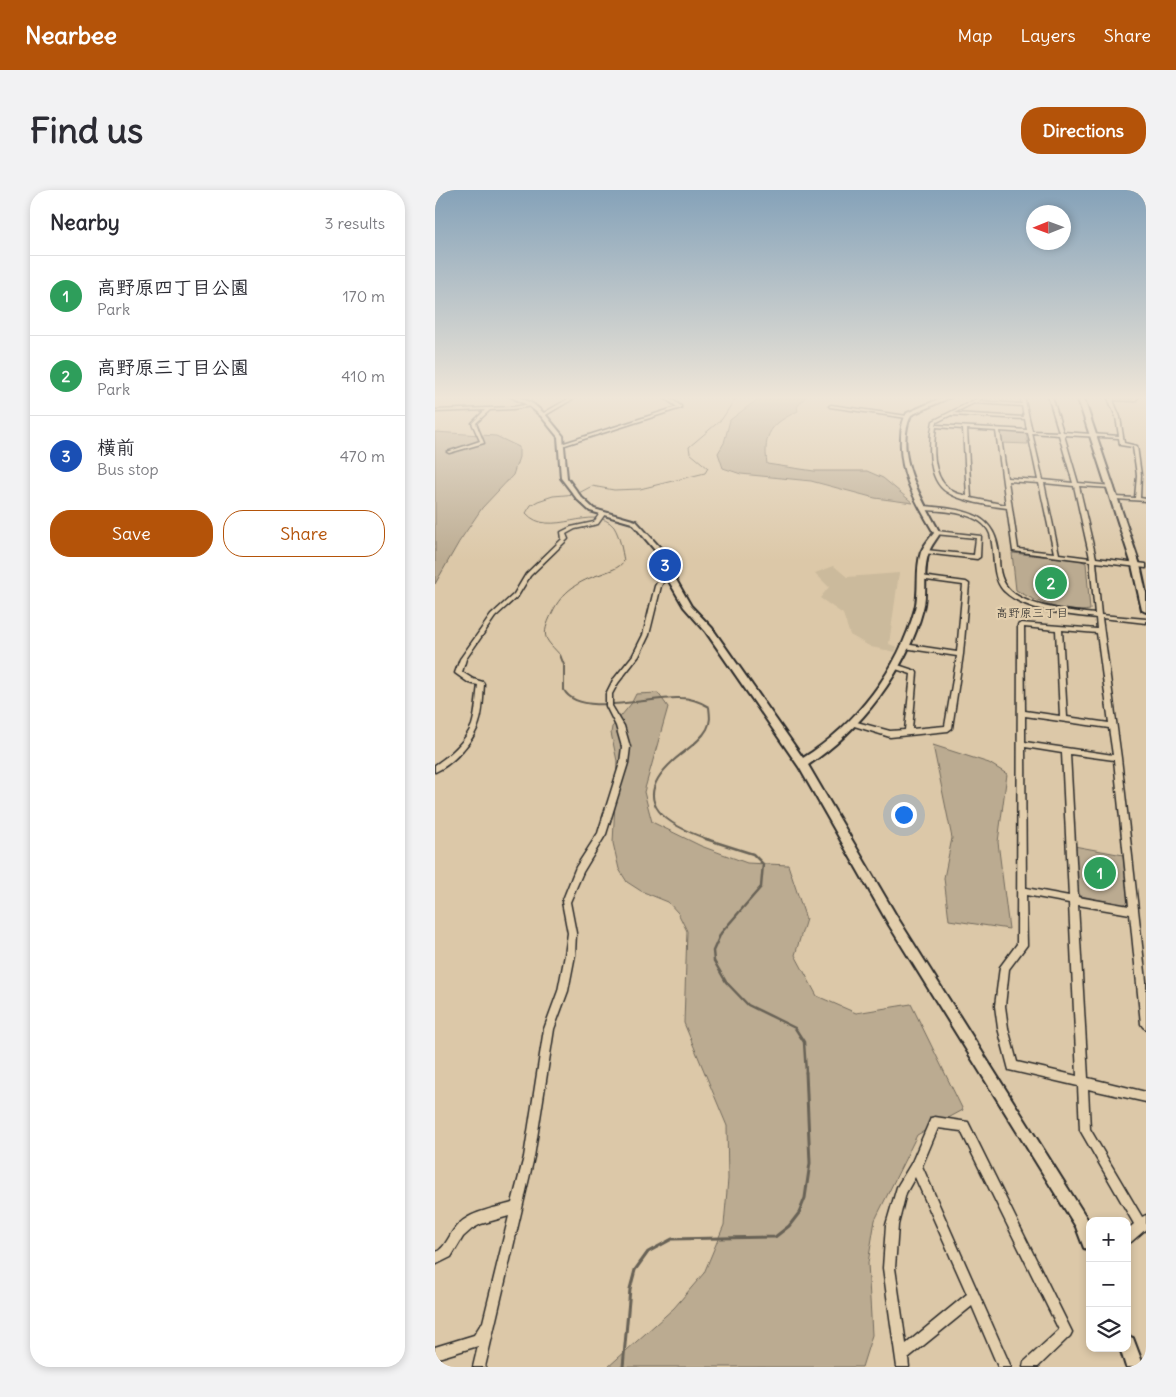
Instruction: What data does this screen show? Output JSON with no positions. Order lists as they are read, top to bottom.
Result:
{
  "districts": ["高野原三丁目"],
  "north": "left",
  "page": {
    "header": "Nearbee",
    "nav": ["Map", "Layers", "Share"],
    "buttons": [
      "Directions",
      ["Save", "Share"]
    ],
    "title": "Find us",
    "heading": ["Nearby", "3 results"],
    "list": [
      {
        "mark": "1",
        "name": "高野原四丁目公園",
        "note": "Park",
        "value": "170 m"
      },
      {
        "mark": "2",
        "name": "高野原三丁目公園",
        "note": "Park",
        "value": "410 m"
      },
      {
        "mark": "3",
        "name": "横前",
        "note": "Bus stop",
        "value": "470 m"
      }
    ],
    "pins": ["3", "2", "1"],
    "map_buttons": ["+", "−"]
  }
}
